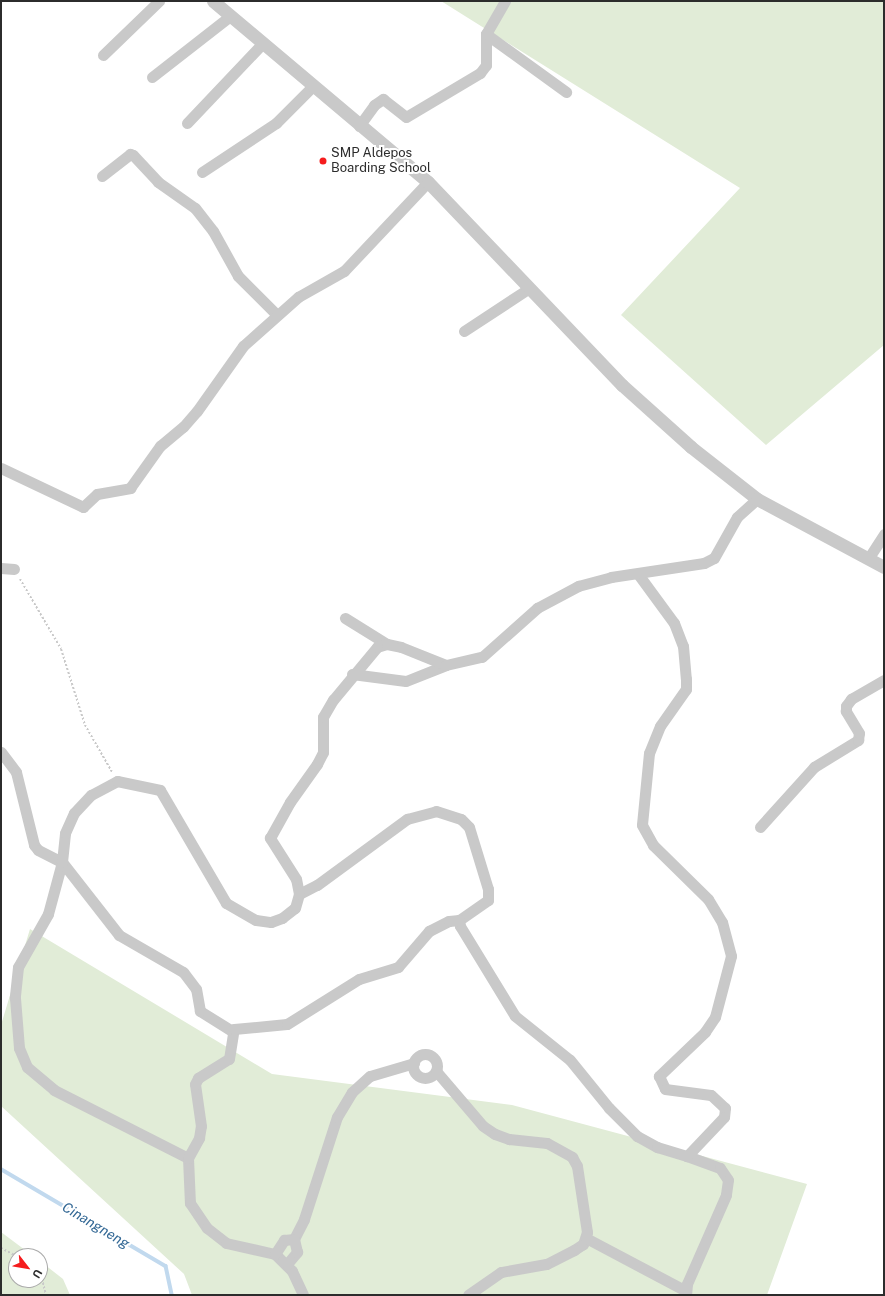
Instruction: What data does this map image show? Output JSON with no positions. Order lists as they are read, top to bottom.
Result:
{
  "water": ["Cinangneng"],
  "places": ["SMP Aldepos Boarding School"],
  "north": "bottom right"
}
